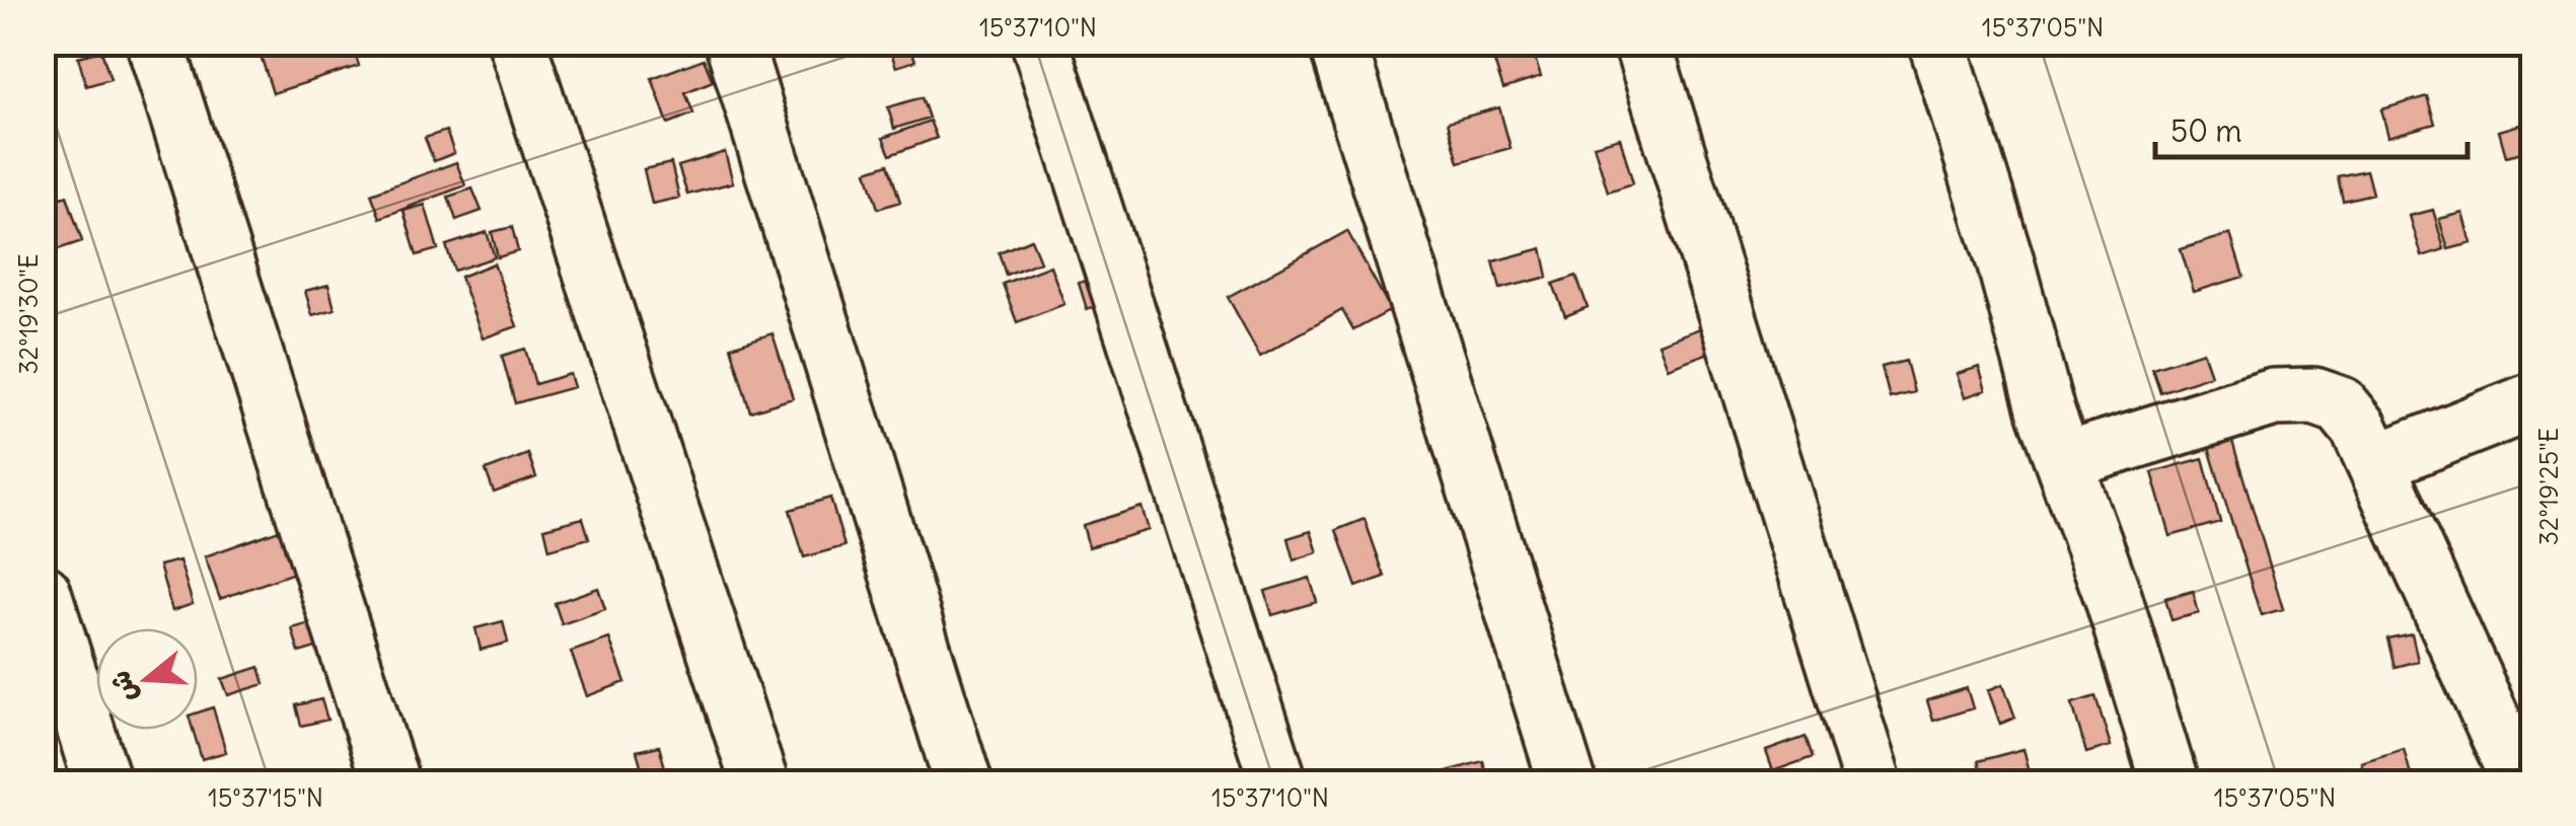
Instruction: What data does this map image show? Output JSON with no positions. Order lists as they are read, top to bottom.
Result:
{
  "scale_bar": "50 m",
  "north": "left",
  "coordinates": [
    "15°37'10\"N",
    "15°37'05\"N",
    "32°19'30\"E",
    "32°19'25\"E",
    "15°37'15\"N"
  ]
}
